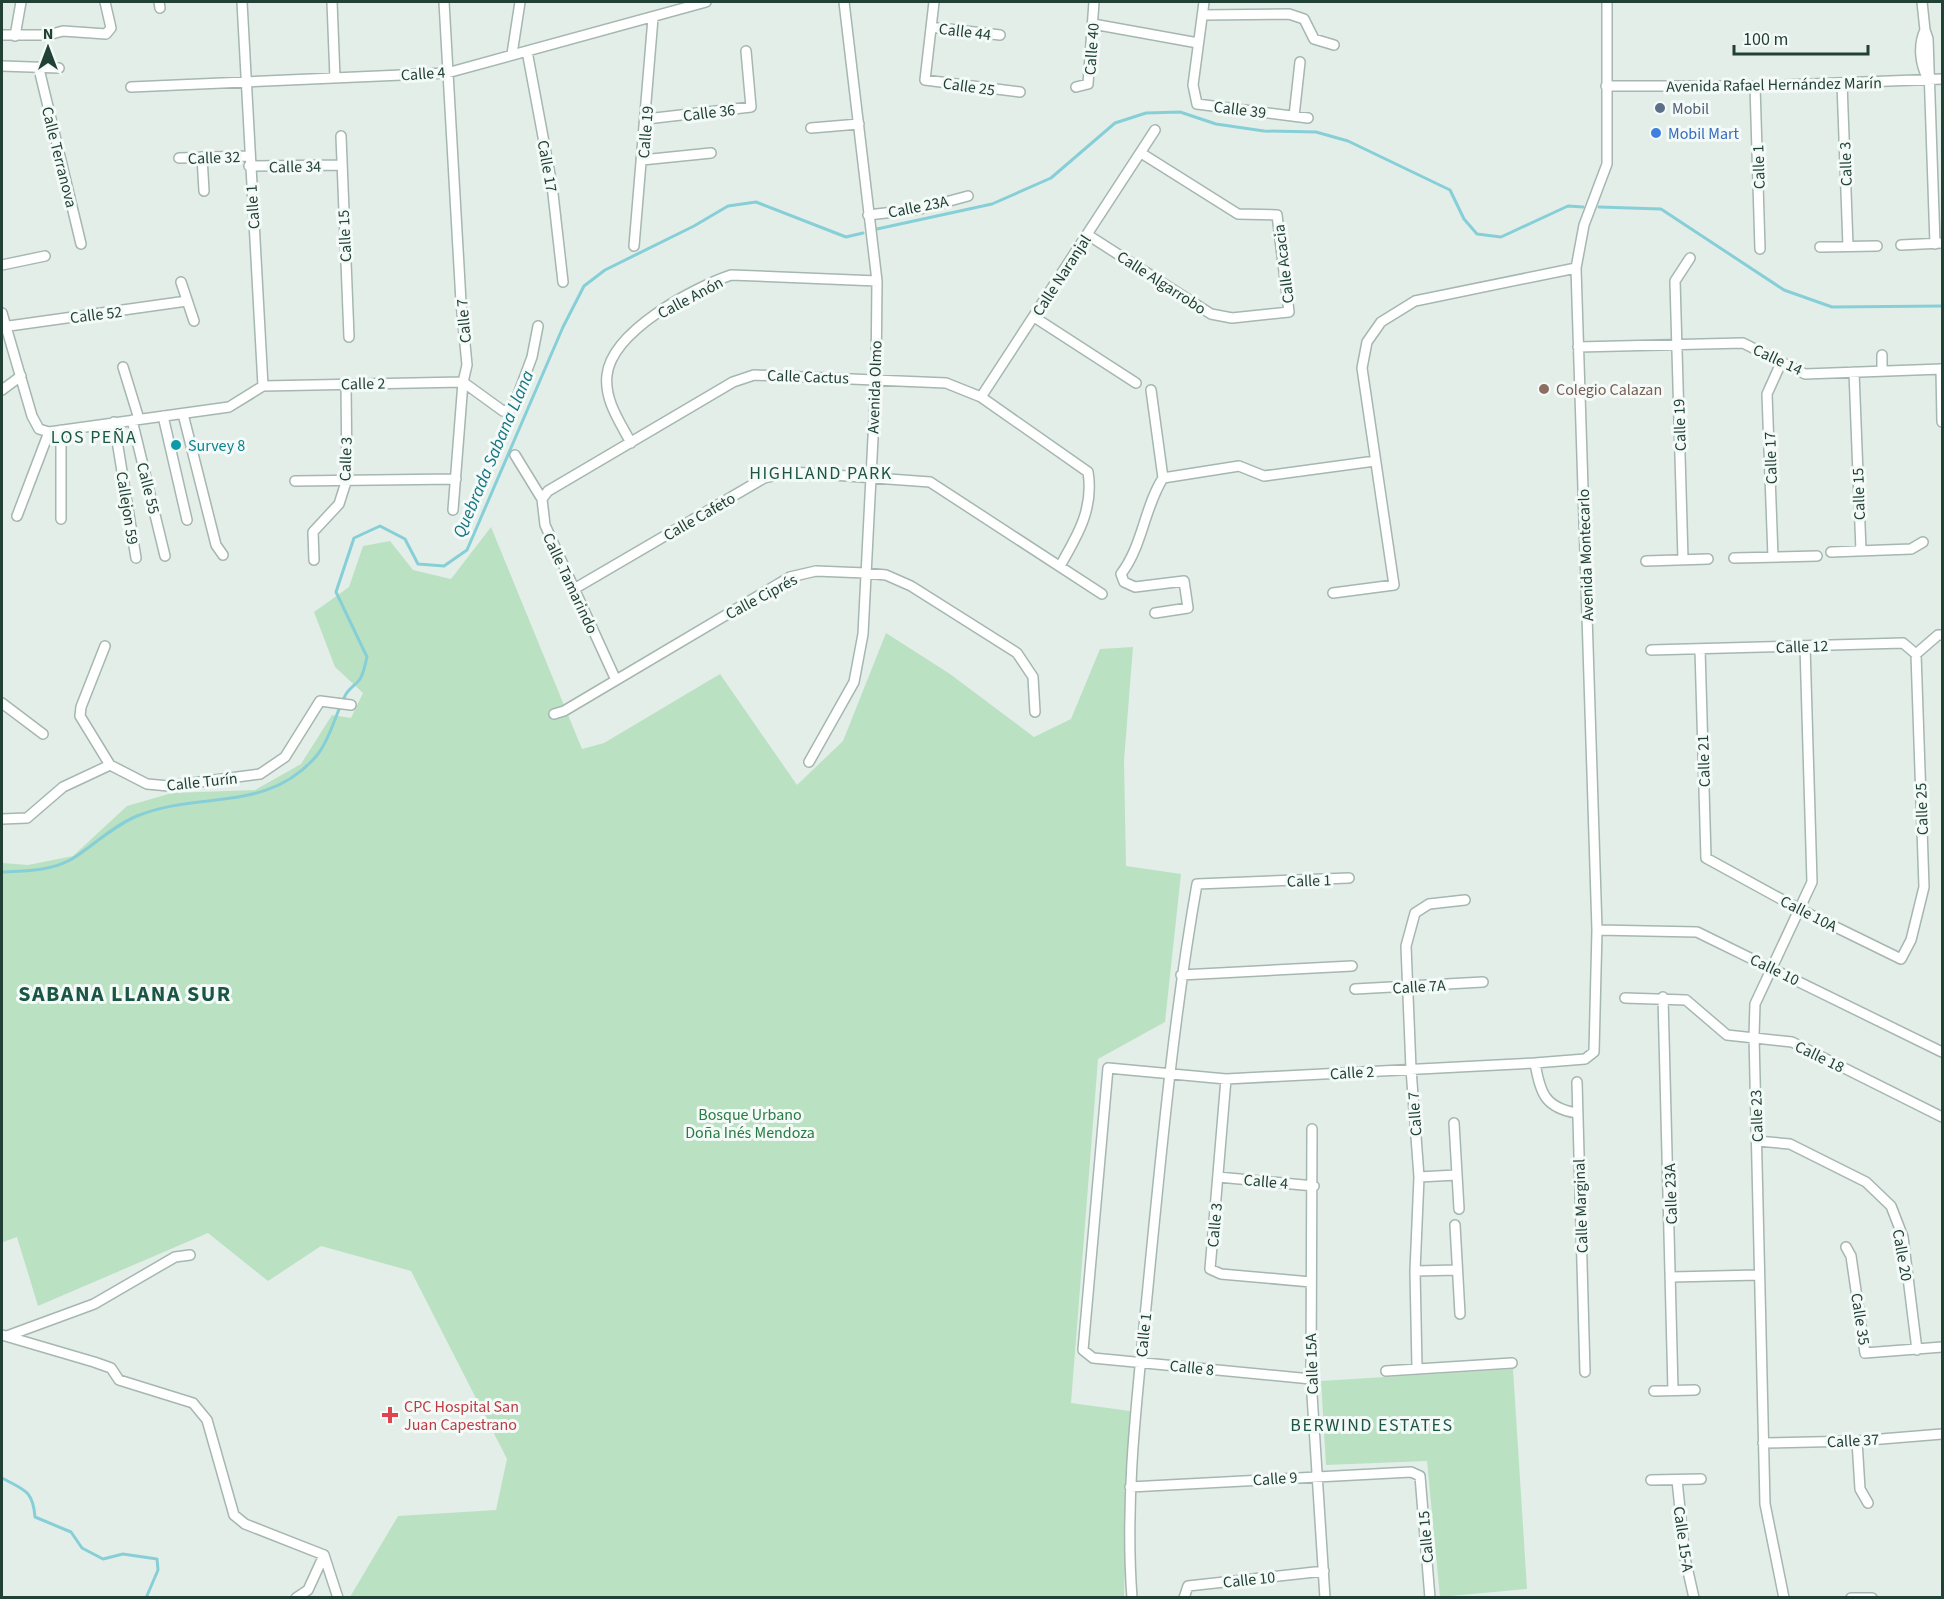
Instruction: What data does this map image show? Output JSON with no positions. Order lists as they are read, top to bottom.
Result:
{
  "streets": {
    "street": [
      "Calle 44",
      "Calle 40",
      "Calle 4",
      "Avenida Rafael Hernández Marín",
      "Calle 25",
      "Calle 39",
      "Calle 36",
      "Calle 19",
      "Calle Terranova",
      "Calle 32",
      "Calle 3",
      "Calle 34",
      "Calle 17",
      "Calle 1",
      "Calle 23A",
      "Calle 15",
      "Calle Acacia",
      "Calle Naranjal",
      "Calle Algarrobo",
      "Calle Anón",
      "Calle 52",
      "Calle 7",
      "Calle 14",
      "Calle Cactus",
      "Calle 2",
      "Avenida Olmo",
      "Calle 55",
      "Callejon 59",
      "Calle Cafeto",
      "Avenida Montecarlo",
      "Calle Tamarindo",
      "Calle Ciprés",
      "Calle 12",
      "Calle 21",
      "Calle Turín",
      "Calle 10A",
      "Calle 10",
      "Calle 7A",
      "Calle 18",
      "Calle 23",
      "Calle Marginal",
      "Calle 20",
      "Calle 35",
      "Calle 15A",
      "Calle 8",
      "Calle 37",
      "Calle 9",
      "Calle 15-A"
    ]
  },
  "crossings": [
    ["Calle 44", "Calle 25"],
    ["Calle 4", "Calle 19"],
    ["Calle 4", "Calle 3"],
    ["Calle 4", "Calle 17"],
    ["Calle 4", "Calle 1"],
    ["Calle 4", "Calle 7"],
    ["Calle 4", "Calle 15A"],
    ["Avenida Rafael Hernández Marín", "Calle 3"],
    ["Avenida Rafael Hernández Marín", "Calle 1"],
    ["Avenida Rafael Hernández Marín", "Avenida Montecarlo"],
    ["Calle 25", "Calle 12"],
    ["Calle 25", "Calle 10A"],
    ["Calle 36", "Calle 19"],
    ["Calle 19", "Calle 14"],
    ["Calle 32", "Calle 1"],
    ["Calle 3", "Calle 2"],
    ["Calle 3", "Calle 15A"],
    ["Calle 34", "Calle 1"],
    ["Calle 34", "Calle 15"],
    ["Calle 17", "Calle 14"],
    ["Calle 1", "Calle 2"],
    ["Calle 1", "Calle 8"],
    ["Calle 1", "Calle 9"],
    ["Calle 23A", "Avenida Olmo"],
    ["Calle 23A", "Calle 18"],
    ["Calle 15", "Calle 14"],
    ["Calle 15", "Calle 9"],
    ["Calle Acacia", "Calle Naranjal"],
    ["Calle Acacia", "Calle Algarrobo"],
    ["Calle Naranjal", "Calle Algarrobo"],
    ["Calle Naranjal", "Calle Cactus"],
    ["Calle Anón", "Calle Cactus"],
    ["Calle Anón", "Avenida Olmo"],
    ["Calle 7", "Calle 2"],
    ["Calle 7", "Calle 7A"],
    ["Calle 14", "Avenida Montecarlo"],
    ["Calle Cactus", "Avenida Olmo"],
    ["Calle Cactus", "Calle Cafeto"],
    ["Calle Cactus", "Calle Tamarindo"],
    ["Calle 2", "Avenida Montecarlo"],
    ["Calle 2", "Calle 8"],
    ["Avenida Olmo", "Calle Cafeto"],
    ["Avenida Olmo", "Calle Ciprés"],
    ["Calle Cafeto", "Calle Tamarindo"],
    ["Avenida Montecarlo", "Calle 10"],
    ["Calle Tamarindo", "Calle Ciprés"],
    ["Calle 12", "Calle 21"],
    ["Calle 12", "Calle 23"],
    ["Calle 21", "Calle 10A"],
    ["Calle 10A", "Calle 23"],
    ["Calle 10", "Calle 23"],
    ["Calle 10", "Calle 15A"],
    ["Calle 18", "Calle 23"],
    ["Calle 23", "Calle 20"],
    ["Calle 23", "Calle 37"],
    ["Calle 20", "Calle 35"],
    ["Calle 15A", "Calle 8"],
    ["Calle 15A", "Calle 9"]
  ],
  "districts": [
    "LOS PEÑA",
    "HIGHLAND PARK",
    "SABANA LLANA SUR",
    "BERWIND ESTATES"
  ],
  "water": ["Quebrada Sabana Llana"],
  "parks": ["Bosque Urbano Doña Inés Mendoza"],
  "places": {
    "other": [
      "Mobil",
      "Mobil Mart",
      "Colegio Calazan",
      "Survey 8"
    ],
    "health": ["CPC Hospital San Juan Capestrano"]
  },
  "scale_bar": "100 m",
  "north": "top"
}
